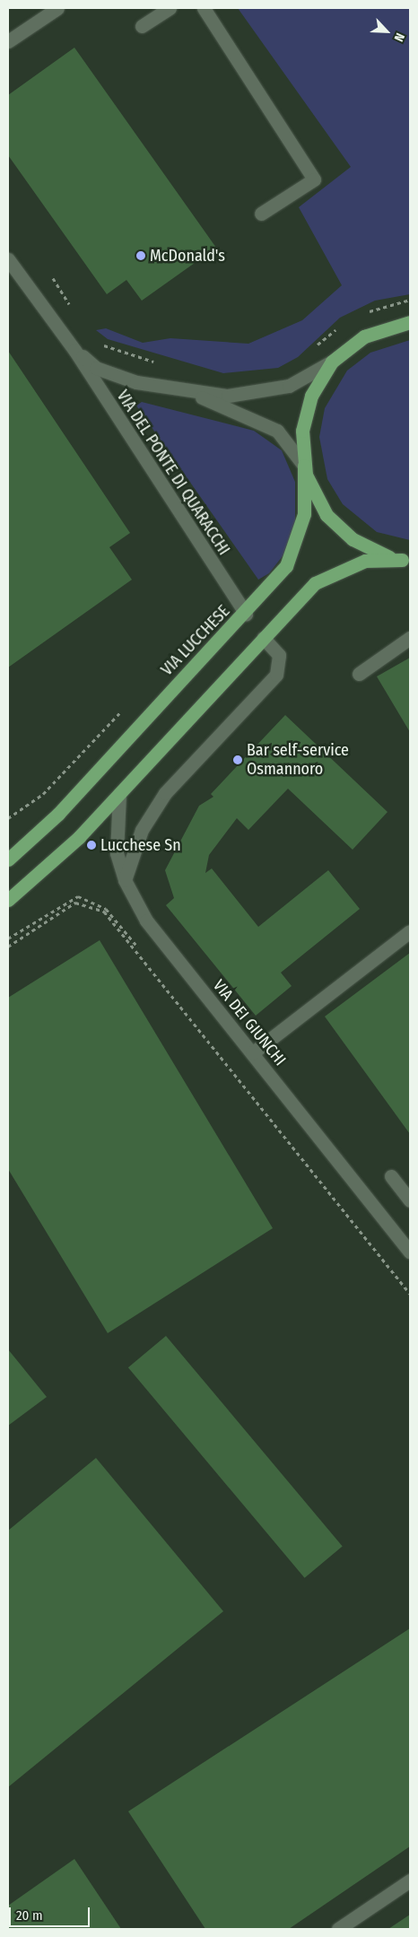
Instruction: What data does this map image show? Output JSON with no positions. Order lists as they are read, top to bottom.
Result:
{
  "streets": {
    "main road": ["VIA LUCCHESE"],
    "street": ["VIA DEL PONTE DI QUARACCHI", "VIA DEI GIUNCHI"]
  },
  "crossings": [
    ["VIA DEL PONTE DI QUARACCHI", "VIA LUCCHESE"],
    ["VIA LUCCHESE", "VIA DEI GIUNCHI"]
  ],
  "places": ["McDonald's", "Bar self-service Osmannoro", "Lucchese Sn"],
  "scale_bar": "20 m",
  "north": "bottom right"
}
